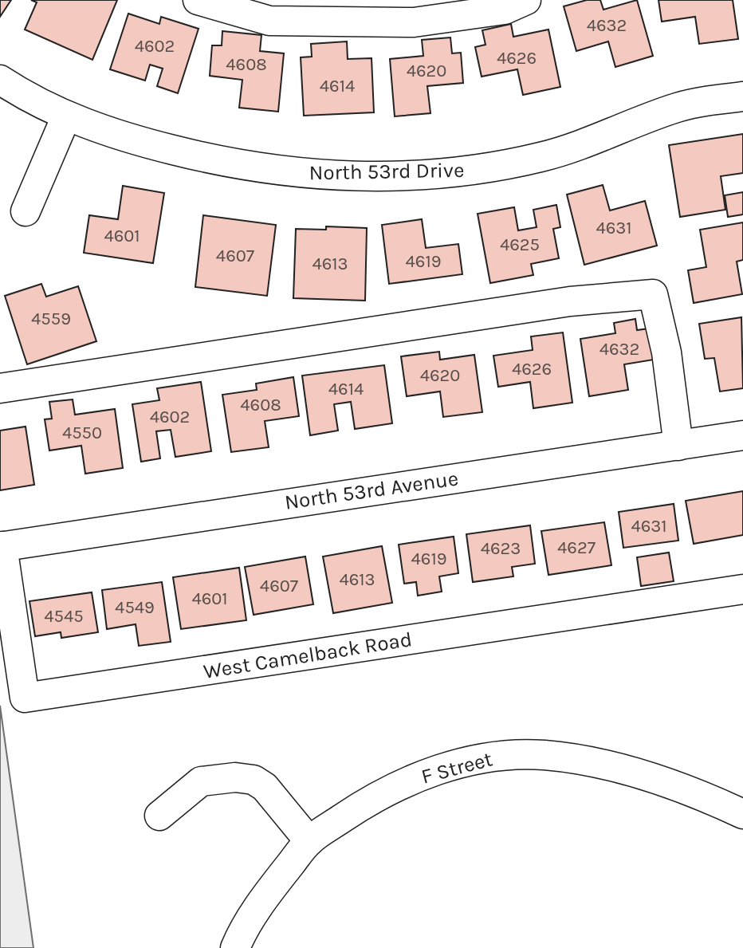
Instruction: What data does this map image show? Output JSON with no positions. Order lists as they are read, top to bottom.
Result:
{
  "streets": {
    "street": [
      "North 53rd Drive",
      "North 53rd Avenue",
      "West Camelback Road",
      "F Street"
    ]
  },
  "crossings": [
    ["North 53rd Avenue", "West Camelback Road"]
  ],
  "house_numbers": [
    "4632",
    "4602",
    "4626",
    "4608",
    "4620",
    "4614",
    "4631",
    "4601",
    "4625",
    "4607",
    "4619",
    "4613",
    "4559",
    "4632",
    "4626",
    "4620",
    "4614",
    "4608",
    "4602",
    "4550",
    "4631",
    "4627",
    "4623",
    "4619",
    "4613",
    "4607",
    "4601",
    "4549",
    "4545"
  ]
}
